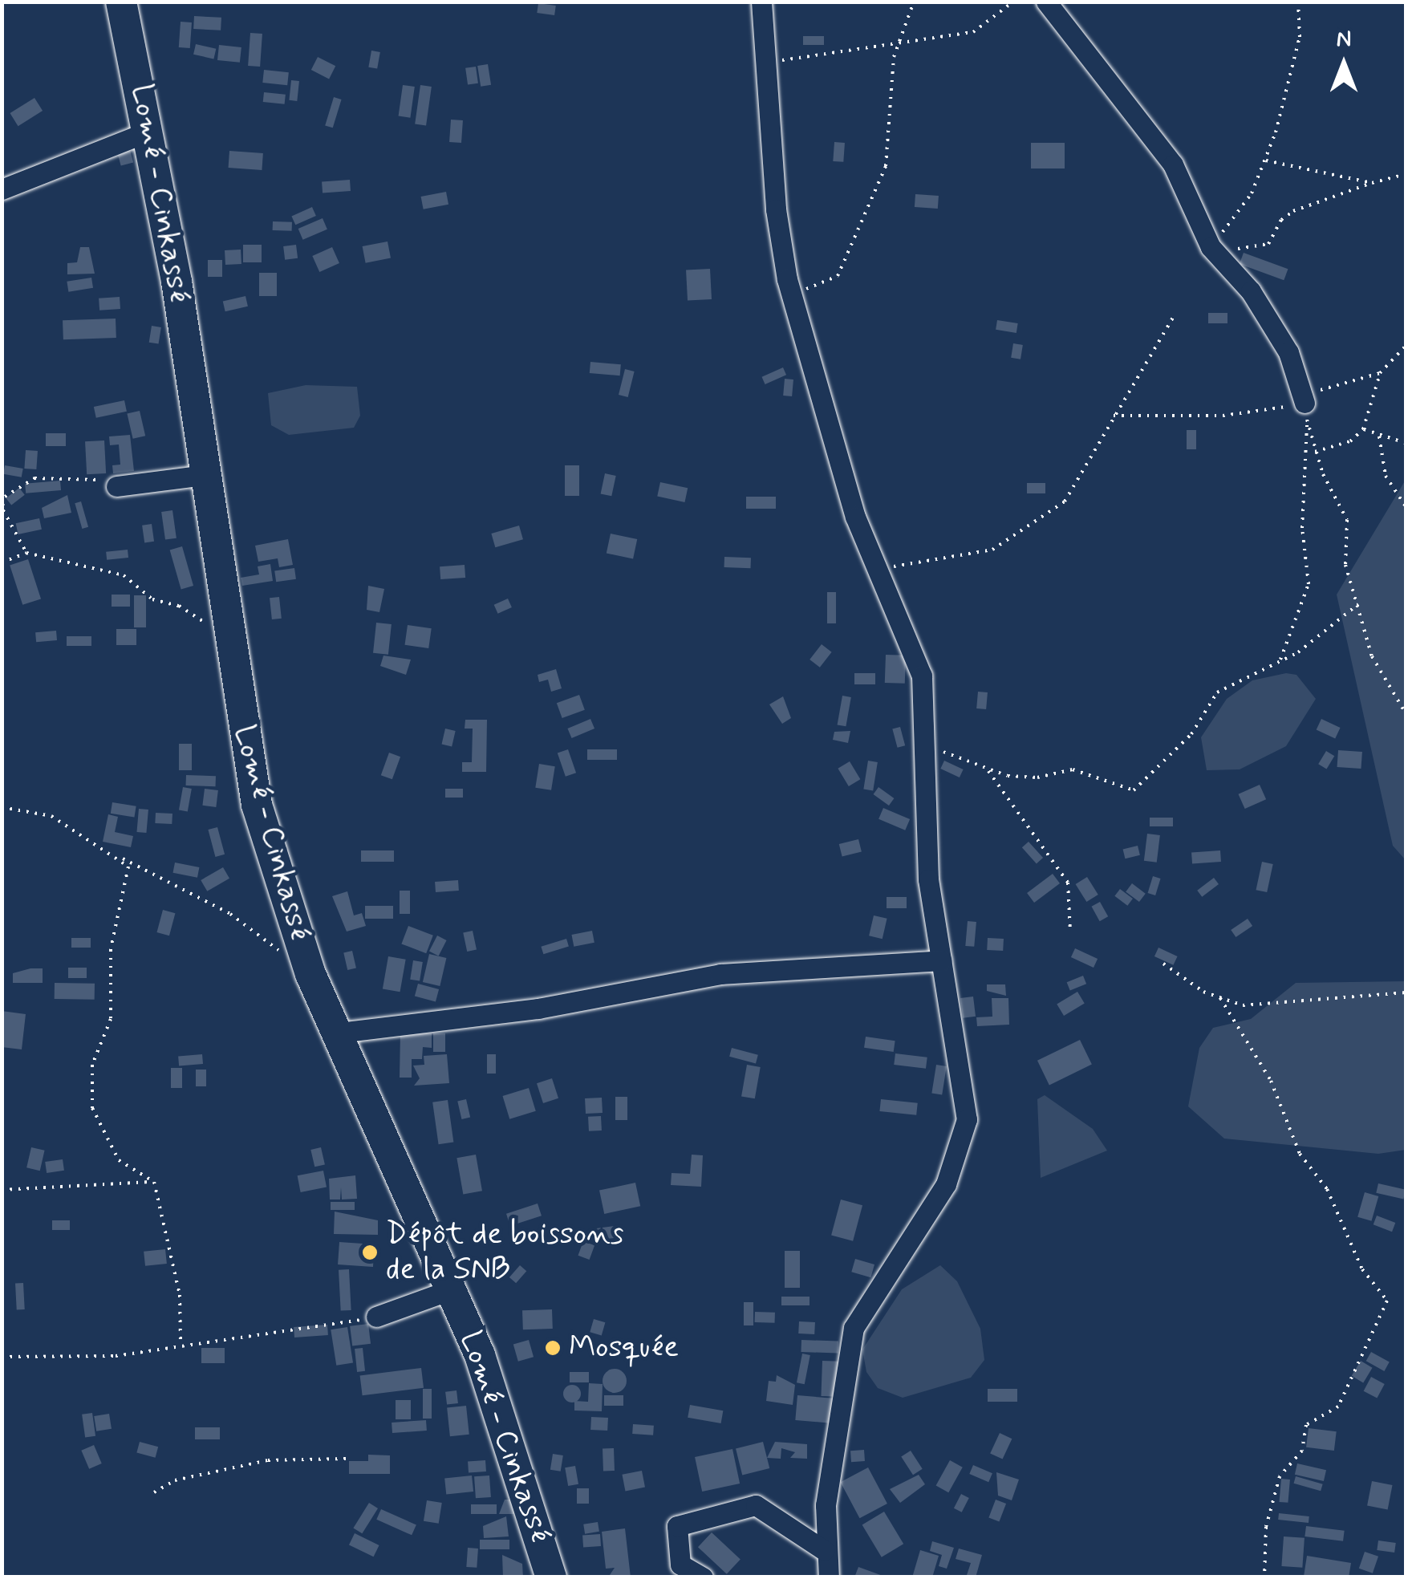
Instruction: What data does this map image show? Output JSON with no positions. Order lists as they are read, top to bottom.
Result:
{
  "streets": {
    "highway": ["Lomé - Cinkassé"]
  },
  "places": ["Dépôt de boissons de la SNB", "Mosquée"],
  "north": "top"
}
